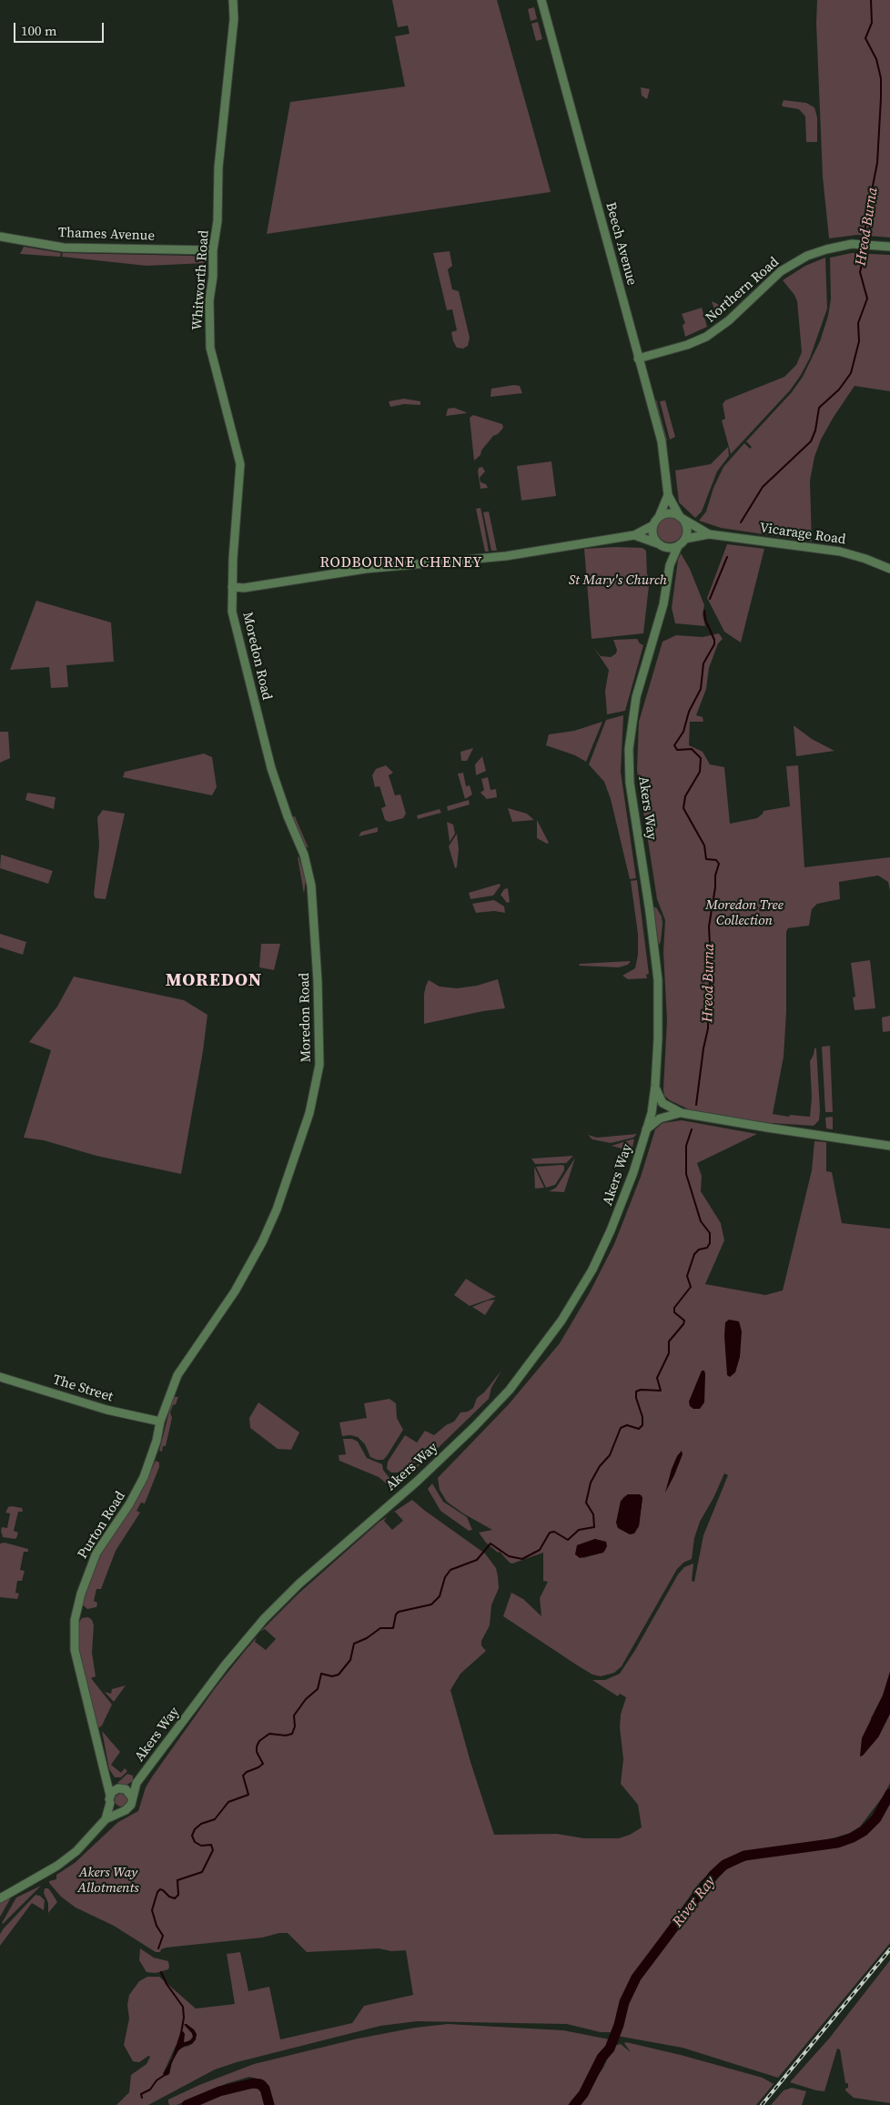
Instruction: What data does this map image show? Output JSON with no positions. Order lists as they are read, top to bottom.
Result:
{
  "streets": {
    "main road": [
      "Thames Avenue",
      "Beech Avenue",
      "Whitworth Road",
      "Northern Road",
      "Vicarage Road",
      "Moredon Road",
      "Akers Way",
      "The Street",
      "Purton Road"
    ]
  },
  "crossings": [
    ["Thames Avenue", "Whitworth Road"],
    ["Beech Avenue", "Northern Road"],
    ["Beech Avenue", "Vicarage Road"],
    ["Beech Avenue", "Akers Way"],
    ["Whitworth Road", "Moredon Road"],
    ["Vicarage Road", "Akers Way"],
    ["Moredon Road", "The Street"],
    ["Moredon Road", "Purton Road"],
    ["Akers Way", "Purton Road"],
    ["The Street", "Purton Road"]
  ],
  "districts": ["RODBOURNE CHENEY", "MOREDON"],
  "water": ["Hreod Burna", "River Ray"],
  "parks": ["St Mary's Church", "Moredon Tree Collection", "Akers Way Allotments"],
  "scale_bar": "100 m"
}
